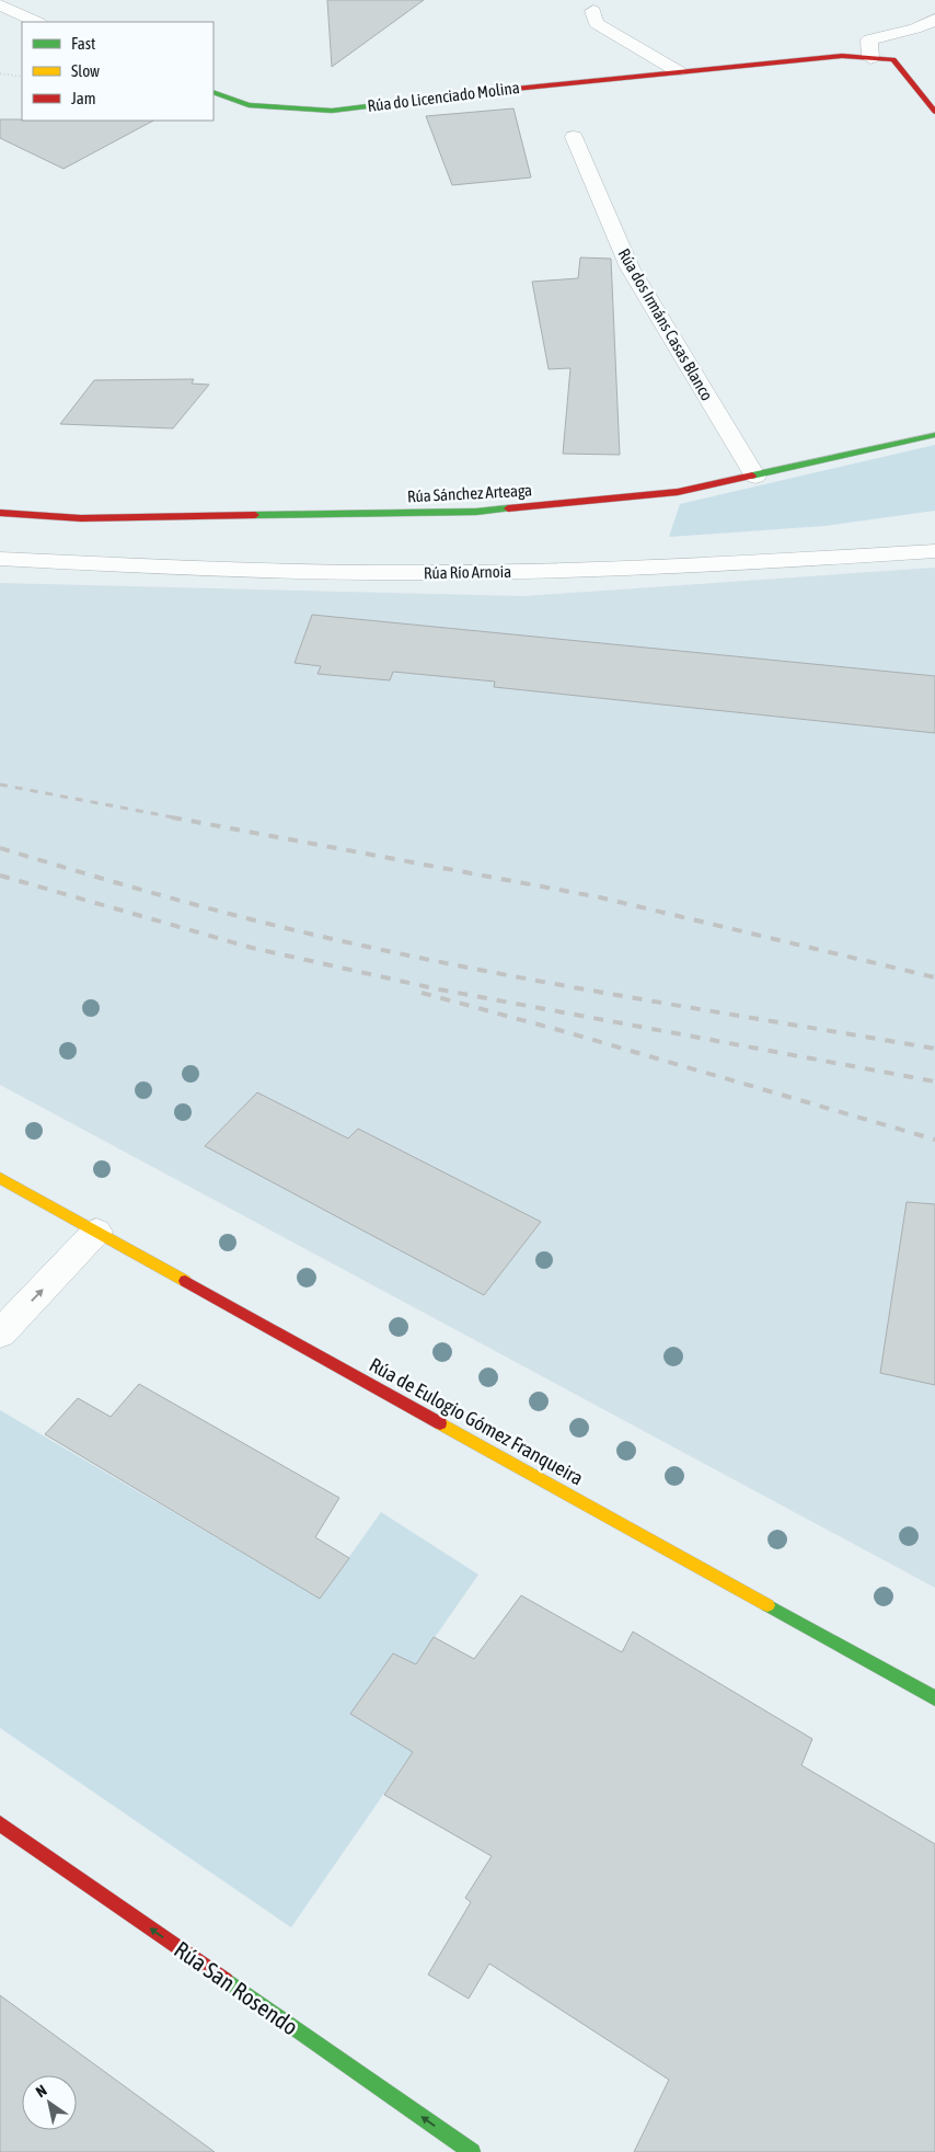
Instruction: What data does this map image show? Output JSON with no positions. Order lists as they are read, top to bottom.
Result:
{
  "streets": {
    "street": [
      "Rúa do Licenciado Molina",
      "Rúa dos Irmáns Casas Blanco",
      "Rúa Sánchez Arteaga",
      "Rúa Río Arnoia",
      "Rúa de Eulogio Gómez Franqueira",
      "Rúa San Rosendo"
    ]
  },
  "crossings": [
    ["Rúa dos Irmáns Casas Blanco", "Rúa Sánchez Arteaga"]
  ],
  "one_way": ["Rúa San Rosendo"],
  "legend": ["Fast", "Slow", "Jam"],
  "north": "top left"
}
